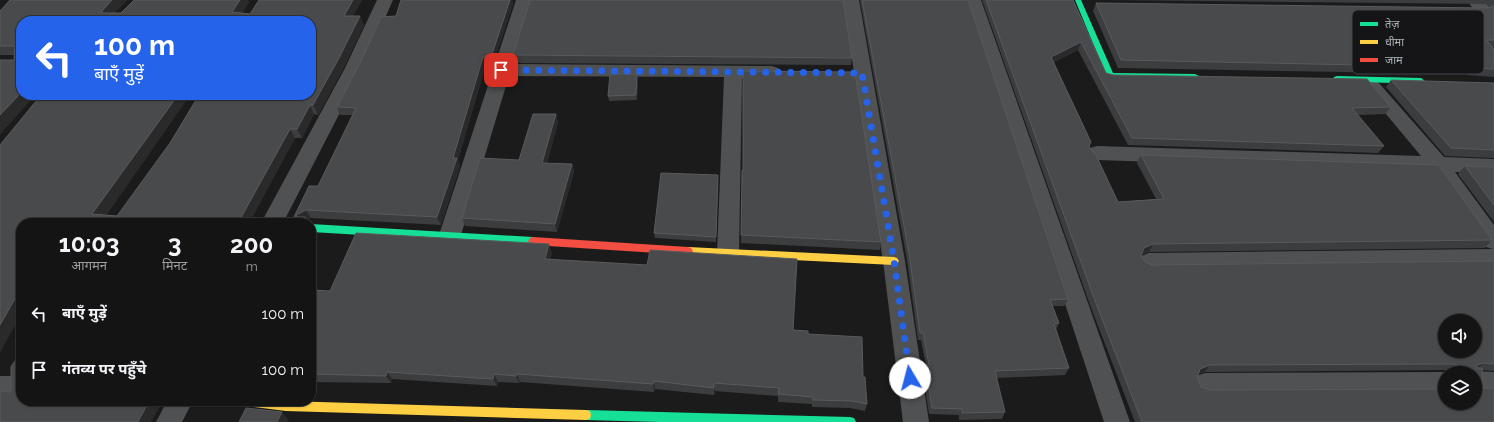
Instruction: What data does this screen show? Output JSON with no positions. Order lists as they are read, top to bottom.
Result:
{
  "legend": ["तेज़", "धीमा", "जाम"],
  "page": {
    "turn": ["100 m", "बाएँ मुड़ें"],
    "eta": [
      "10:03",
      "आगमन",
      "3",
      "मिनट",
      "200",
      "m"
    ],
    "list": [
      {
        "name": "बाएँ मुड़ें",
        "value": "100 m"
      },
      {
        "name": "गंतव्य पर पहुँचे",
        "value": "100 m"
      }
    ]
  }
}
